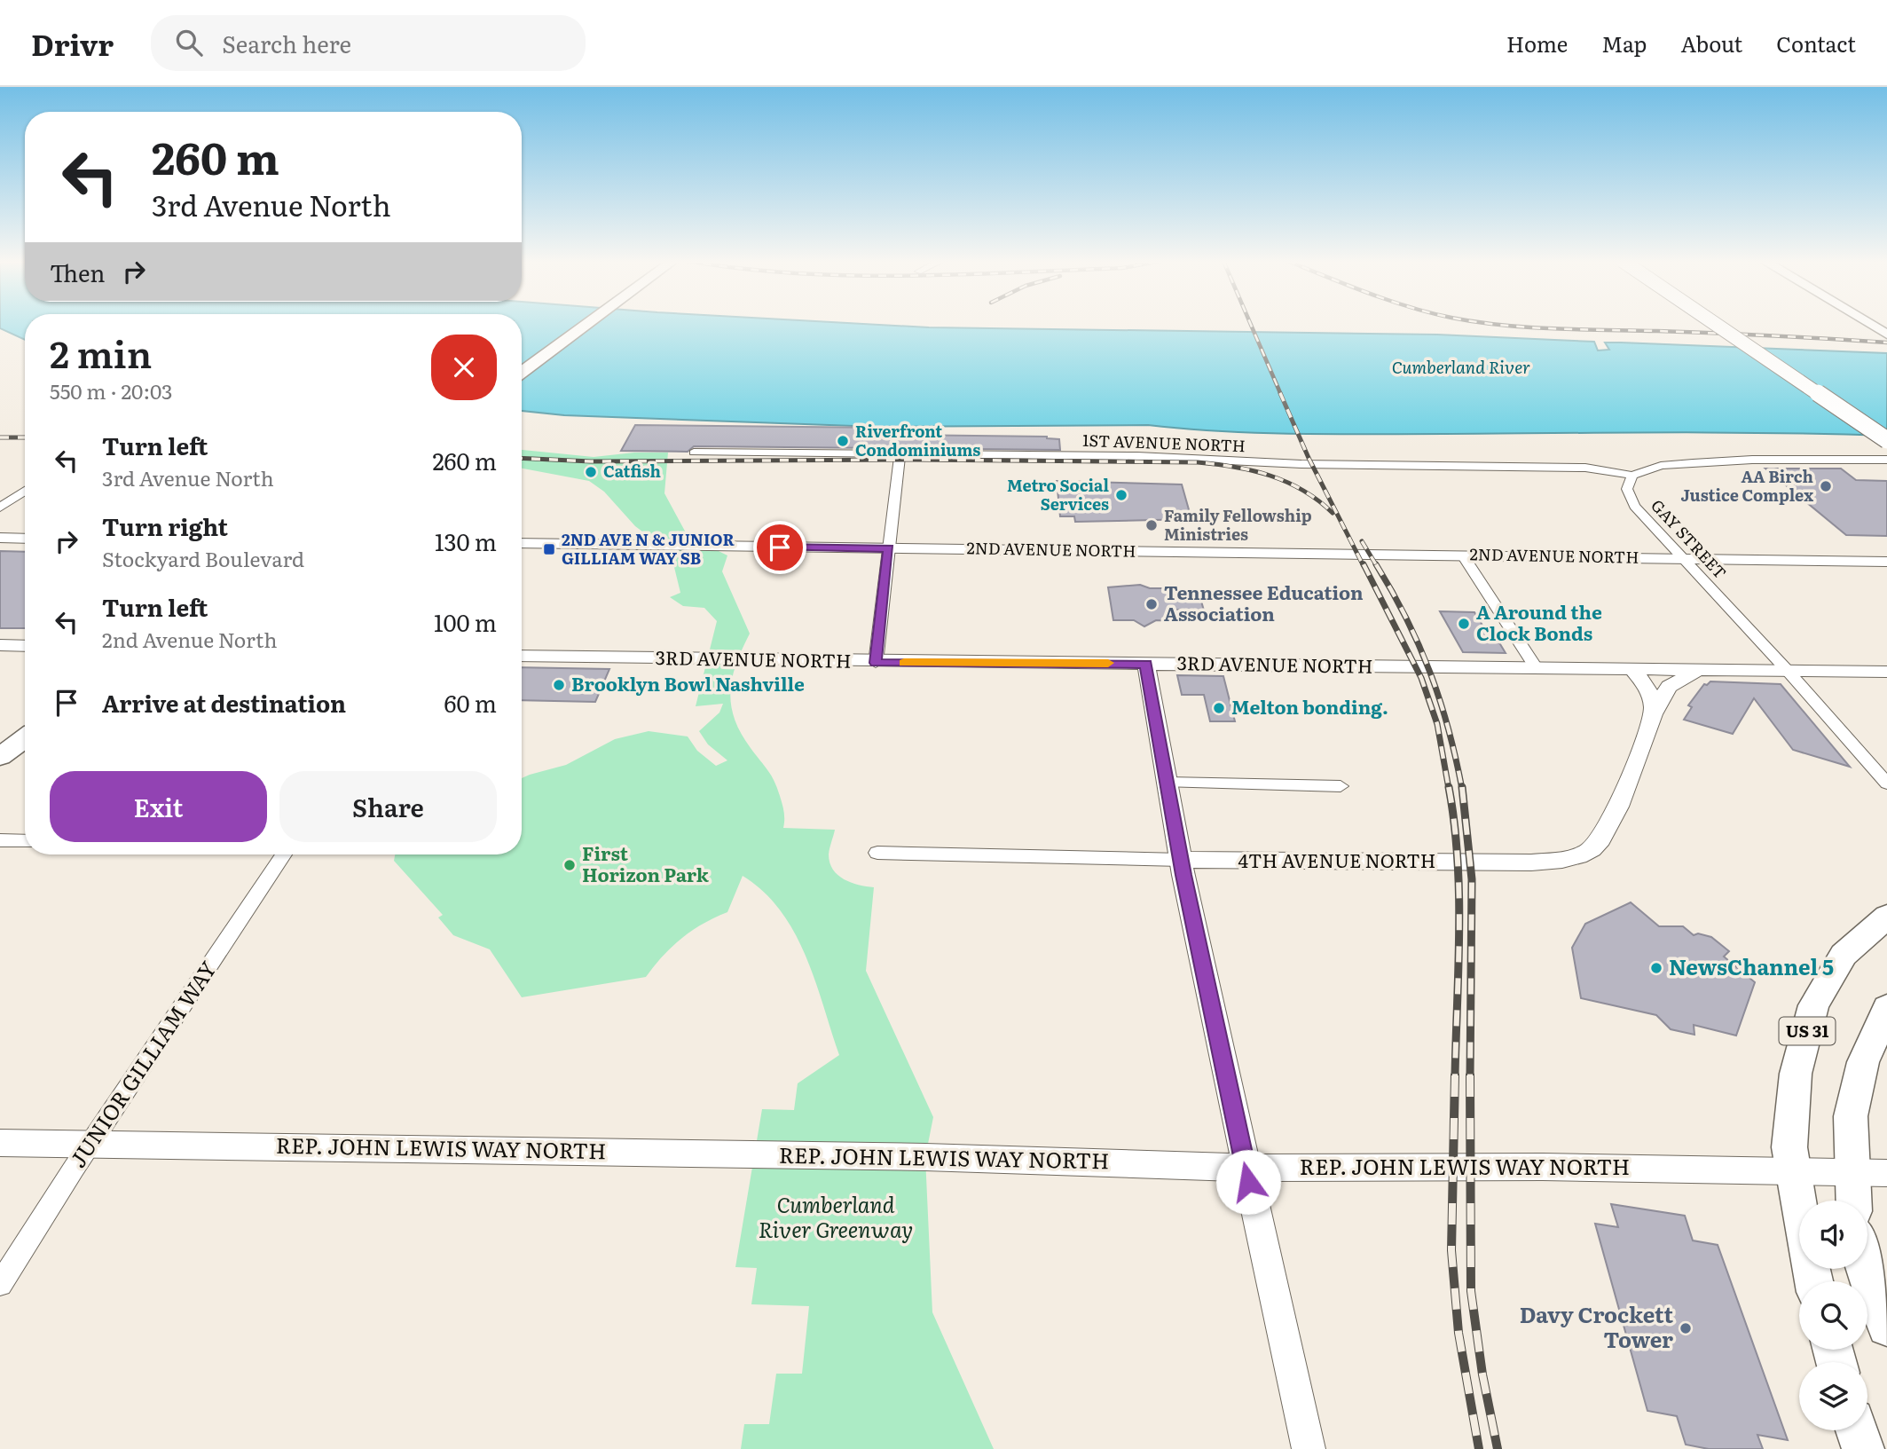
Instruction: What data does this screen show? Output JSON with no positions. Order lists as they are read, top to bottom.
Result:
{
  "streets": {
    "main road": ["US 31"],
    "street": [
      "1ST AVENUE NORTH",
      "GAY STREET",
      "2ND AVENUE NORTH",
      "3RD AVENUE NORTH",
      "4TH AVENUE NORTH",
      "JUNIOR GILLIAM WAY",
      "REP. JOHN LEWIS WAY NORTH"
    ]
  },
  "crossings": [
    ["1ST AVENUE NORTH", "GAY STREET"],
    ["GAY STREET", "2ND AVENUE NORTH"],
    ["GAY STREET", "3RD AVENUE NORTH"],
    ["3RD AVENUE NORTH", "4TH AVENUE NORTH"],
    ["US 31", "REP. JOHN LEWIS WAY NORTH"],
    ["JUNIOR GILLIAM WAY", "REP. JOHN LEWIS WAY NORTH"]
  ],
  "water": ["Cumberland River"],
  "parks": ["Cumberland River Greenway"],
  "places": {
    "other": [
      "Riverfront Condominiums",
      "Catfish",
      "AA Birch Justice Complex",
      "Metro Social Services",
      "Family Fellowship Ministries",
      "Tennessee Education Association",
      "A Around the Clock Bonds",
      "Brooklyn Bowl Nashville",
      "Melton bonding.",
      "First Horizon Park",
      "NewsChannel 5",
      "Davy Crockett Tower"
    ],
    "transit": ["2ND AVE N & JUNIOR GILLIAM WAY SB"]
  },
  "page": {
    "header": "Drivr",
    "search": "Search here",
    "nav": [
      "Home",
      "Map",
      "About",
      "Contact"
    ],
    "turn": ["260 m", "3rd Avenue North"],
    "then": "Then",
    "heading": ["2 min", "550 m · 20:03"],
    "list": [
      {
        "name": "Turn left",
        "note": "3rd Avenue North",
        "value": "260 m"
      },
      {
        "name": "Turn right",
        "note": "Stockyard Boulevard",
        "value": "130 m"
      },
      {
        "name": "Turn left",
        "note": "2nd Avenue North",
        "value": "100 m"
      },
      {
        "name": "Arrive at destination",
        "value": "60 m"
      }
    ],
    "buttons": ["Exit", "Share"]
  }
}
